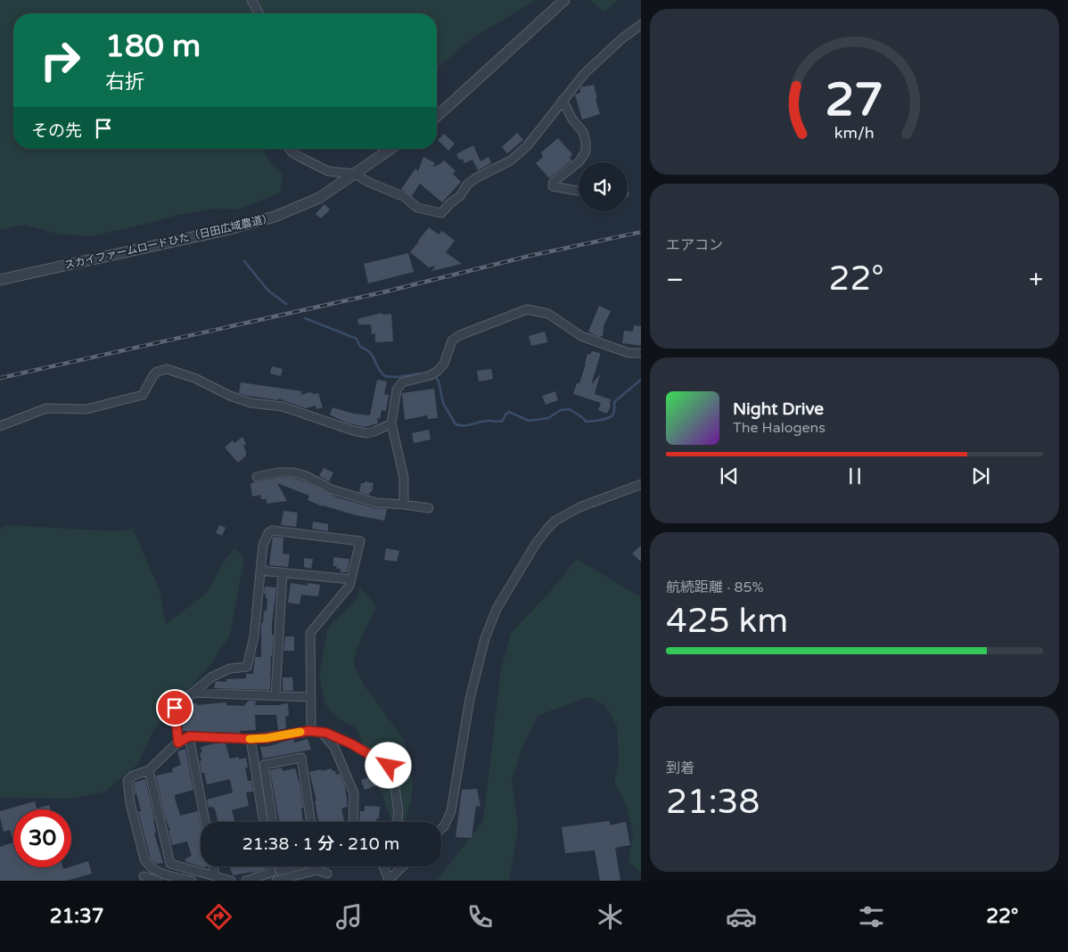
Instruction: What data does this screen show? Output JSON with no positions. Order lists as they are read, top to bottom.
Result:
{
  "streets": {
    "street": ["スカイファームロードひた（日田広域農道）"]
  },
  "page": {
    "turn": ["180 m", "右折"],
    "then": "その先",
    "tile": [
      "エアコン",
      ["航続距離 · 85%", "425 km"],
      ["到着", "21:38"]
    ],
    "heat": ["−", "22°", "+"],
    "song": ["Night Drive", "The Halogens"],
    "limit": "30",
    "trip": "21:38 · 1 分 · 210 m",
    "tabs": ["21:37", "22°"],
    "gauge": ["27", "km/h"]
  }
}
